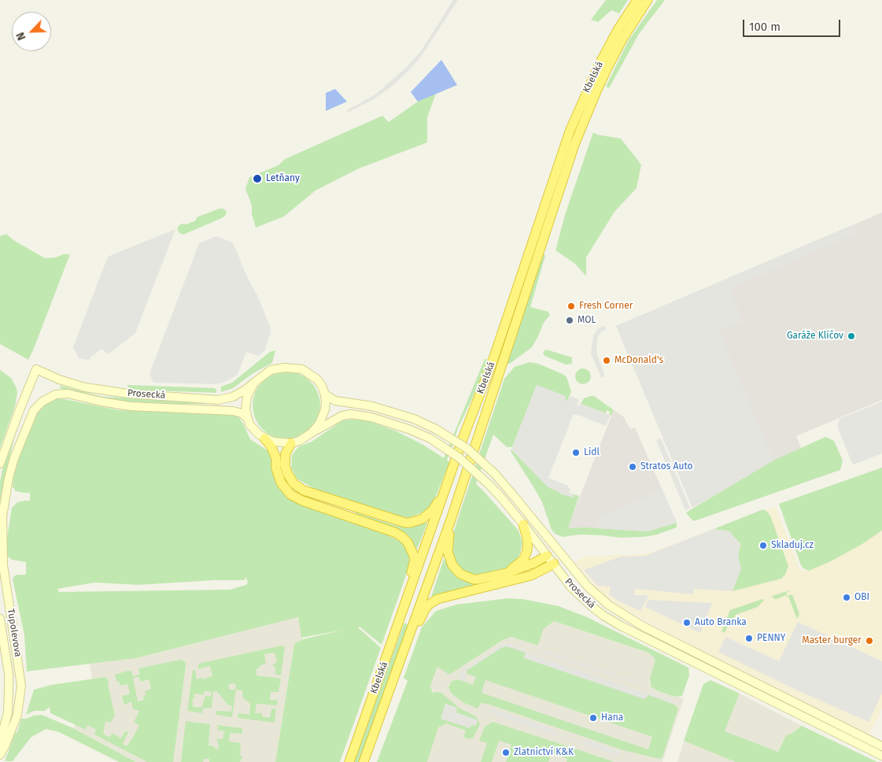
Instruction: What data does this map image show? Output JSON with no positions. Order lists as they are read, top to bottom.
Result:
{
  "streets": {
    "highway": ["Kbelská"],
    "main road": ["Prosecká", "Tupolevova"]
  },
  "crossings": [
    ["Prosecká", "Tupolevova"]
  ],
  "places": [
    "Letňany",
    "Fresh Corner",
    "MOL",
    "Garáže Klíčov",
    "McDonald's",
    "Lidl",
    "Stratos Auto",
    "Skladuj.cz",
    "OBI",
    "Auto Branka",
    "PENNY",
    "Master burger",
    "Hana",
    "Zlatnictví K&K"
  ],
  "scale_bar": "100 m",
  "north": "bottom left"
}
